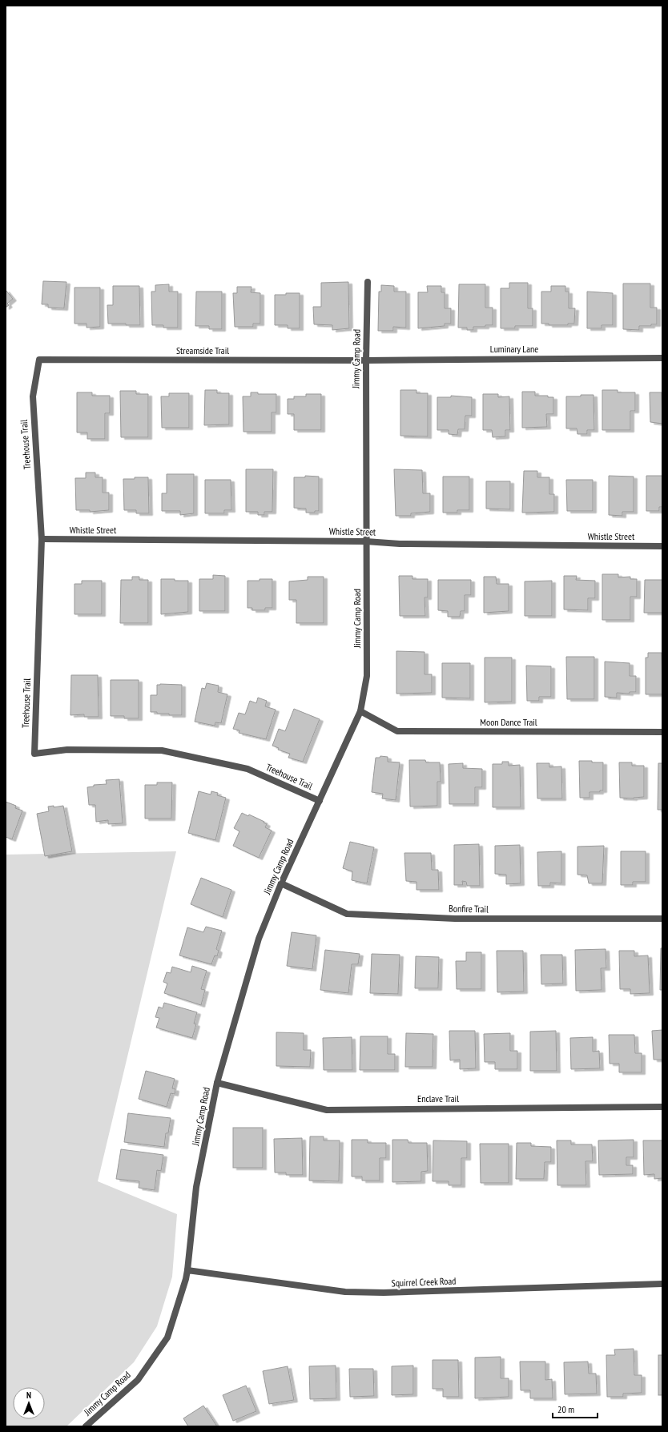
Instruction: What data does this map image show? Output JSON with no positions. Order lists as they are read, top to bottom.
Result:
{
  "streets": {
    "street": [
      "Luminary Lane",
      "Streamside Trail",
      "Jimmy Camp Road",
      "Treehouse Trail",
      "Whistle Street",
      "Moon Dance Trail",
      "Bonfire Trail",
      "Enclave Trail",
      "Squirrel Creek Road"
    ]
  },
  "crossings": [
    ["Luminary Lane", "Streamside Trail"],
    ["Luminary Lane", "Jimmy Camp Road"],
    ["Streamside Trail", "Jimmy Camp Road"],
    ["Streamside Trail", "Treehouse Trail"],
    ["Jimmy Camp Road", "Treehouse Trail"],
    ["Jimmy Camp Road", "Whistle Street"],
    ["Jimmy Camp Road", "Moon Dance Trail"],
    ["Jimmy Camp Road", "Bonfire Trail"],
    ["Jimmy Camp Road", "Enclave Trail"],
    ["Jimmy Camp Road", "Squirrel Creek Road"],
    ["Treehouse Trail", "Whistle Street"]
  ],
  "scale_bar": "20 m",
  "north": "top"
}
